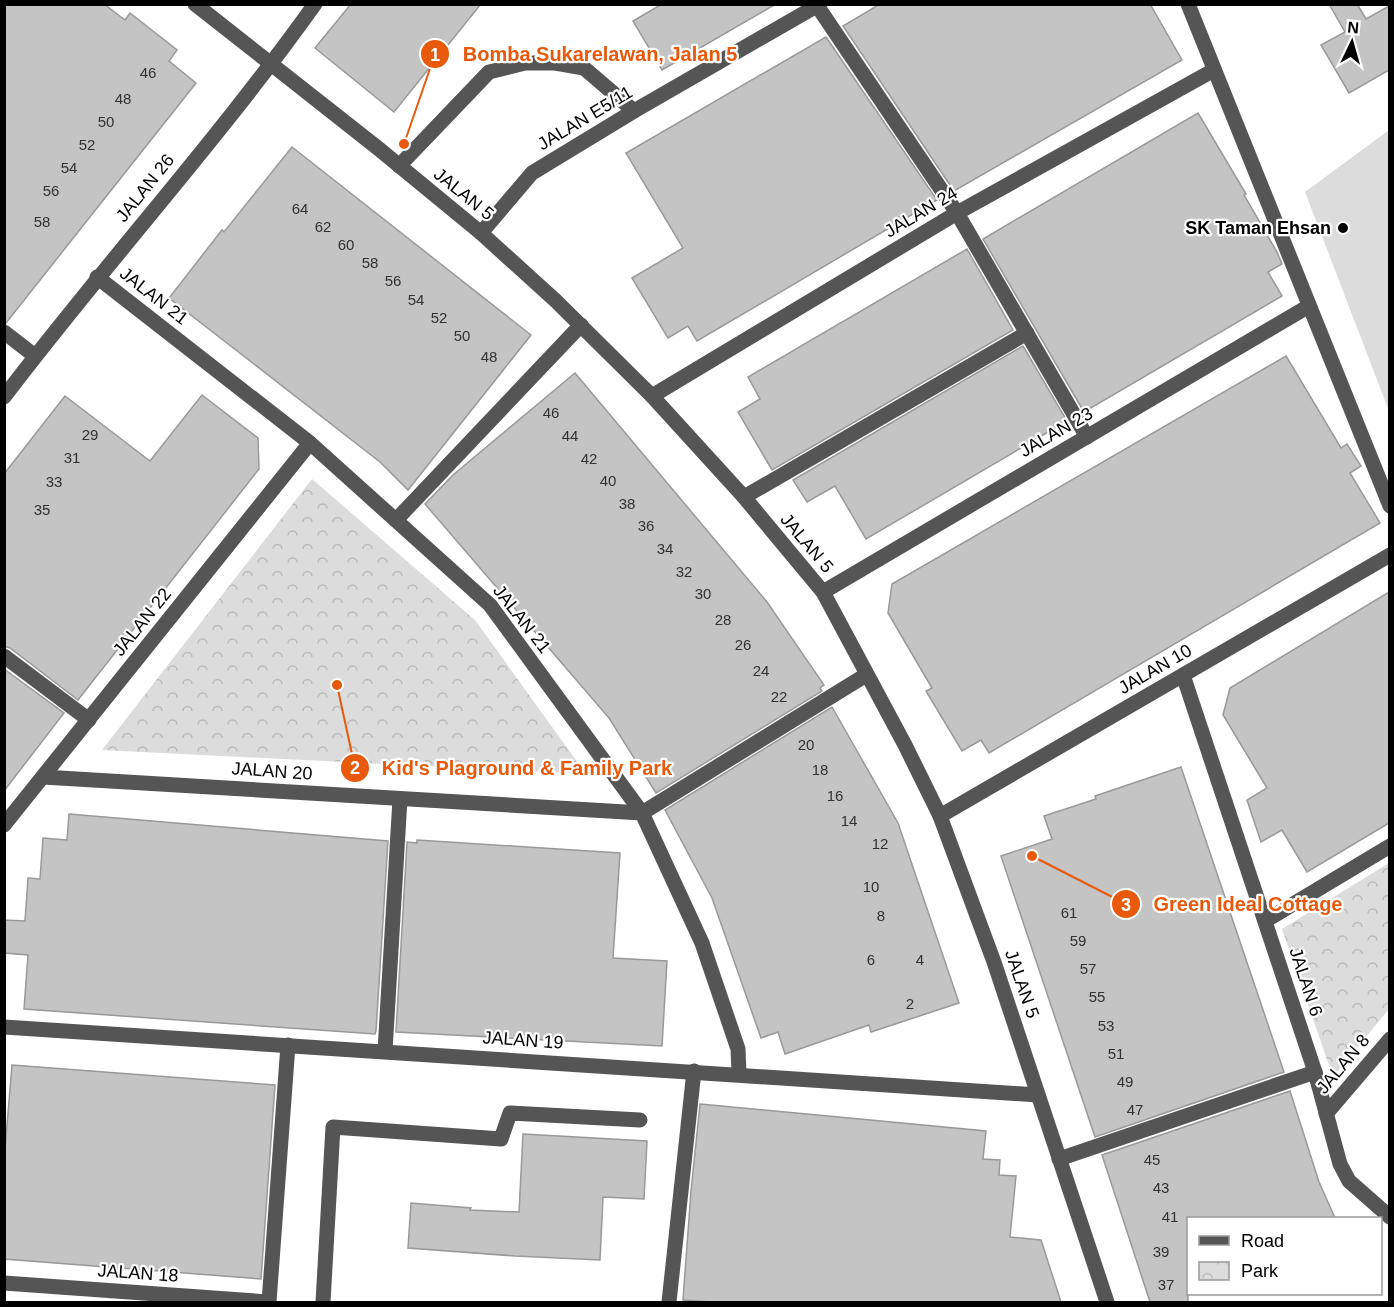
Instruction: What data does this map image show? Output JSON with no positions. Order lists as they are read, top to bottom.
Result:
{
  "streets": {
    "street": [
      "JALAN E5/11",
      "JALAN 26",
      "JALAN 5",
      "JALAN 24",
      "JALAN 21",
      "JALAN 23",
      "JALAN 22",
      "JALAN 10",
      "JALAN 20",
      "JALAN 6",
      "JALAN 19",
      "JALAN 8",
      "JALAN 18"
    ]
  },
  "crossings": [
    ["JALAN E5/11", "JALAN 5"],
    ["JALAN 26", "JALAN 5"],
    ["JALAN 26", "JALAN 21"],
    ["JALAN 5", "JALAN 24"],
    ["JALAN 5", "JALAN 23"],
    ["JALAN 5", "JALAN 10"],
    ["JALAN 5", "JALAN 19"],
    ["JALAN 21", "JALAN 22"],
    ["JALAN 21", "JALAN 20"],
    ["JALAN 21", "JALAN 19"],
    ["JALAN 22", "JALAN 20"],
    ["JALAN 10", "JALAN 6"],
    ["JALAN 6", "JALAN 8"]
  ],
  "places": [
    "Bomba Sukarelawan, Jalan 5",
    "SK Taman Ehsan",
    "Kid's Plaground & Family Park",
    "Green Ideal Cottage"
  ],
  "house_numbers": [
    "46",
    "48",
    "50",
    "52",
    "54",
    "56",
    "64",
    "58",
    "62",
    "60",
    "58",
    "56",
    "54",
    "52",
    "50",
    "48",
    "46",
    "29",
    "44",
    "31",
    "42",
    "40",
    "33",
    "38",
    "35",
    "36",
    "34",
    "32",
    "30",
    "28",
    "26",
    "24",
    "22",
    "20",
    "18",
    "16",
    "14",
    "12",
    "10",
    "61",
    "8",
    "59",
    "6",
    "4",
    "57",
    "55",
    "2",
    "53",
    "51",
    "49",
    "47",
    "45",
    "43",
    "41",
    "39",
    "37"
  ],
  "legend": ["Road", "Park"],
  "north": "top"
}
